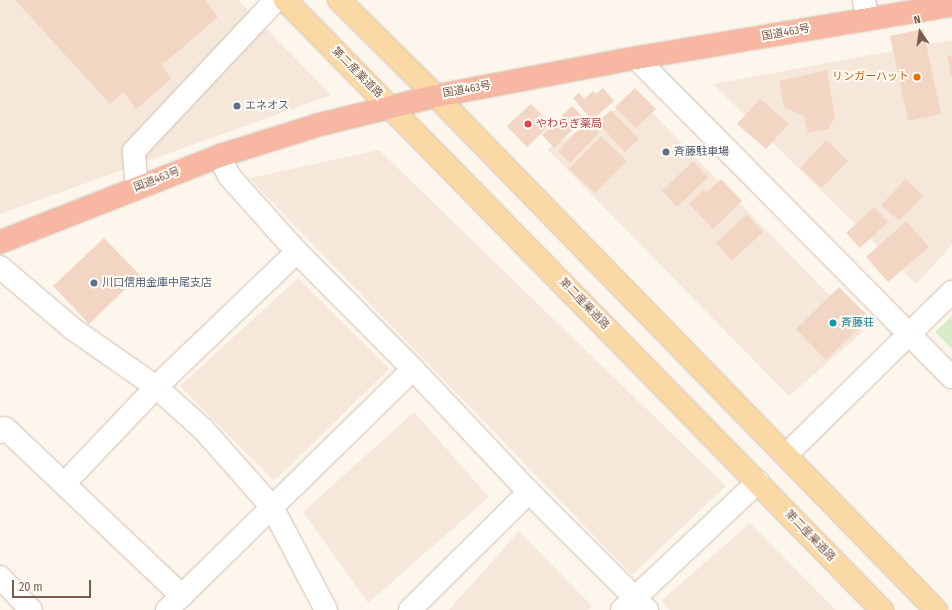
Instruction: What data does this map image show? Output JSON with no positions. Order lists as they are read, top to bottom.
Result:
{
  "streets": {
    "highway": ["国道463号"],
    "main road": ["第二産業道路"]
  },
  "crossings": [
    ["国道463号", "第二産業道路"]
  ],
  "places": [
    "リンガーハット",
    "エネオス",
    "やわらぎ薬局",
    "斉藤駐車場",
    "川口信用金庫中尾支店",
    "斉藤荘"
  ],
  "scale_bar": "20 m",
  "north": "top"
}
